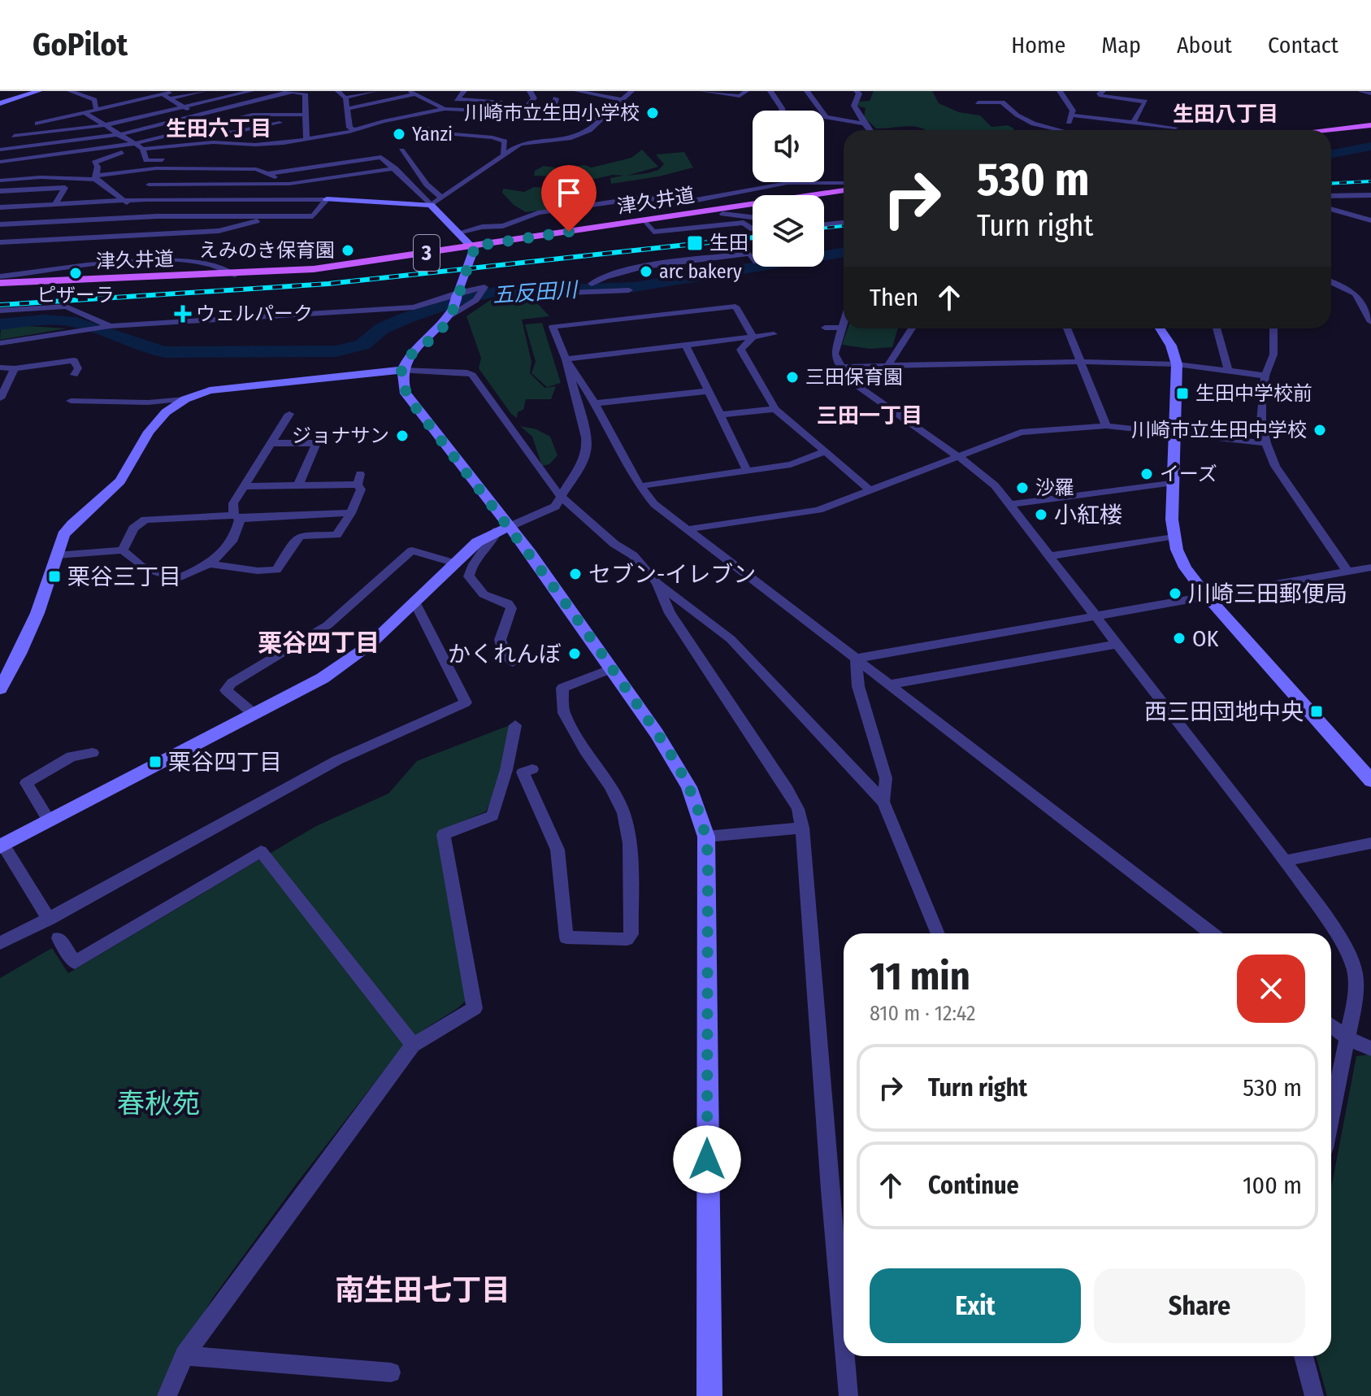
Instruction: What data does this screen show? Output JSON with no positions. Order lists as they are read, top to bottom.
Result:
{
  "streets": {
    "main road": ["津久井道", "3"]
  },
  "districts": [
    "生田八丁目",
    "生田六丁目",
    "三田一丁目",
    "栗谷四丁目",
    "南生田七丁目"
  ],
  "water": ["五反田川"],
  "parks": ["春秋苑"],
  "places": {
    "other": [
      "川崎市立生田小学校",
      "Yanzi",
      "えみのき保育園",
      "arc bakery",
      "ピザーラ",
      "三田保育園",
      "川崎市立生田中学校",
      "ジョナサン",
      "イーズ",
      "沙羅",
      "小紅楼",
      "セブン-イレブン",
      "川崎三田郵便局",
      "OK",
      "かくれんぼ"
    ],
    "transit": [
      "生田",
      "生田中学校前",
      "栗谷三丁目",
      "西三田団地中央",
      "栗谷四丁目"
    ],
    "health": ["ウェルパーク"]
  },
  "page": {
    "header": "GoPilot",
    "nav": [
      "Home",
      "Map",
      "About",
      "Contact"
    ],
    "turn": ["530 m", "Turn right"],
    "then": "Then",
    "heading": ["11 min", "810 m · 12:42"],
    "list": [
      {
        "name": "Turn right",
        "value": "530 m"
      },
      {
        "name": "Continue",
        "value": "100 m"
      }
    ],
    "buttons": ["Exit", "Share"]
  }
}
